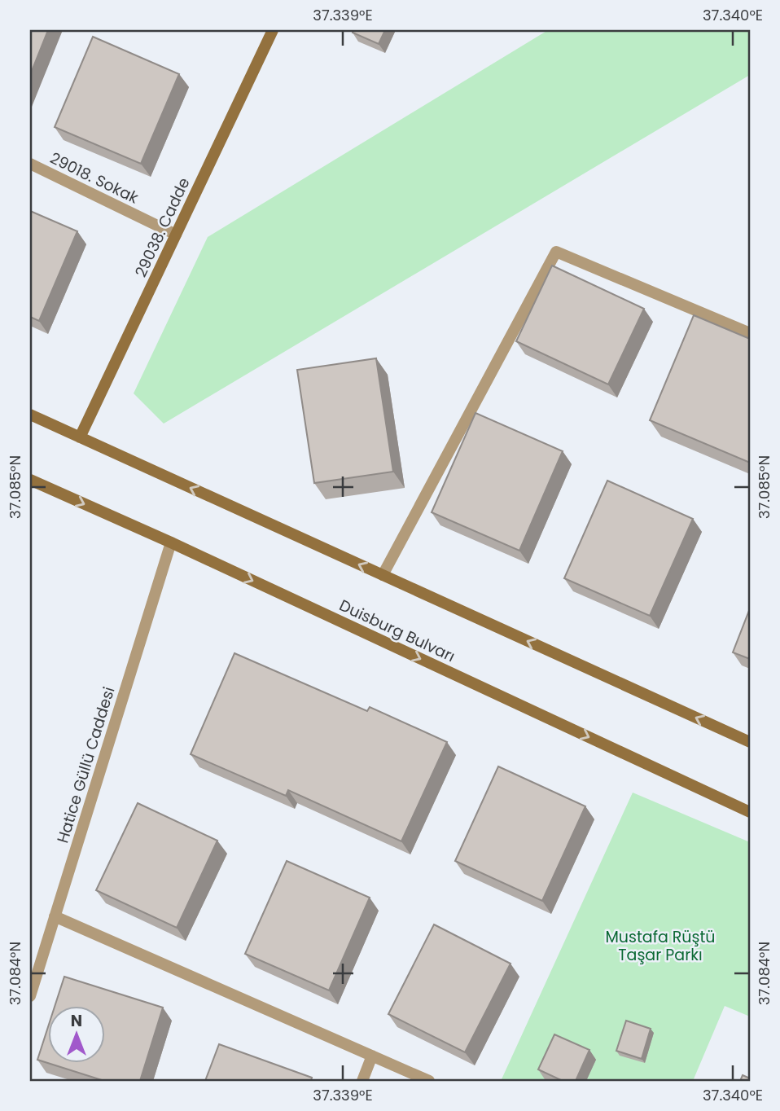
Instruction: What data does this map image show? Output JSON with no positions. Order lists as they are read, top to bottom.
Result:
{
  "streets": {
    "main road": ["29038. Cadde", "Duisburg Bulvarı"],
    "street": ["29018. Sokak", "Hatice Güllü Caddesi"]
  },
  "crossings": [
    ["29018. Sokak", "29038. Cadde"],
    ["Duisburg Bulvarı", "Hatice Güllü Caddesi"]
  ],
  "parks": ["Mustafa Rüştü Taşar Parkı"],
  "north": "top",
  "coordinates": [
    "37.339°E",
    "37.340°E",
    "37.085°N",
    "37.084°N"
  ]
}
